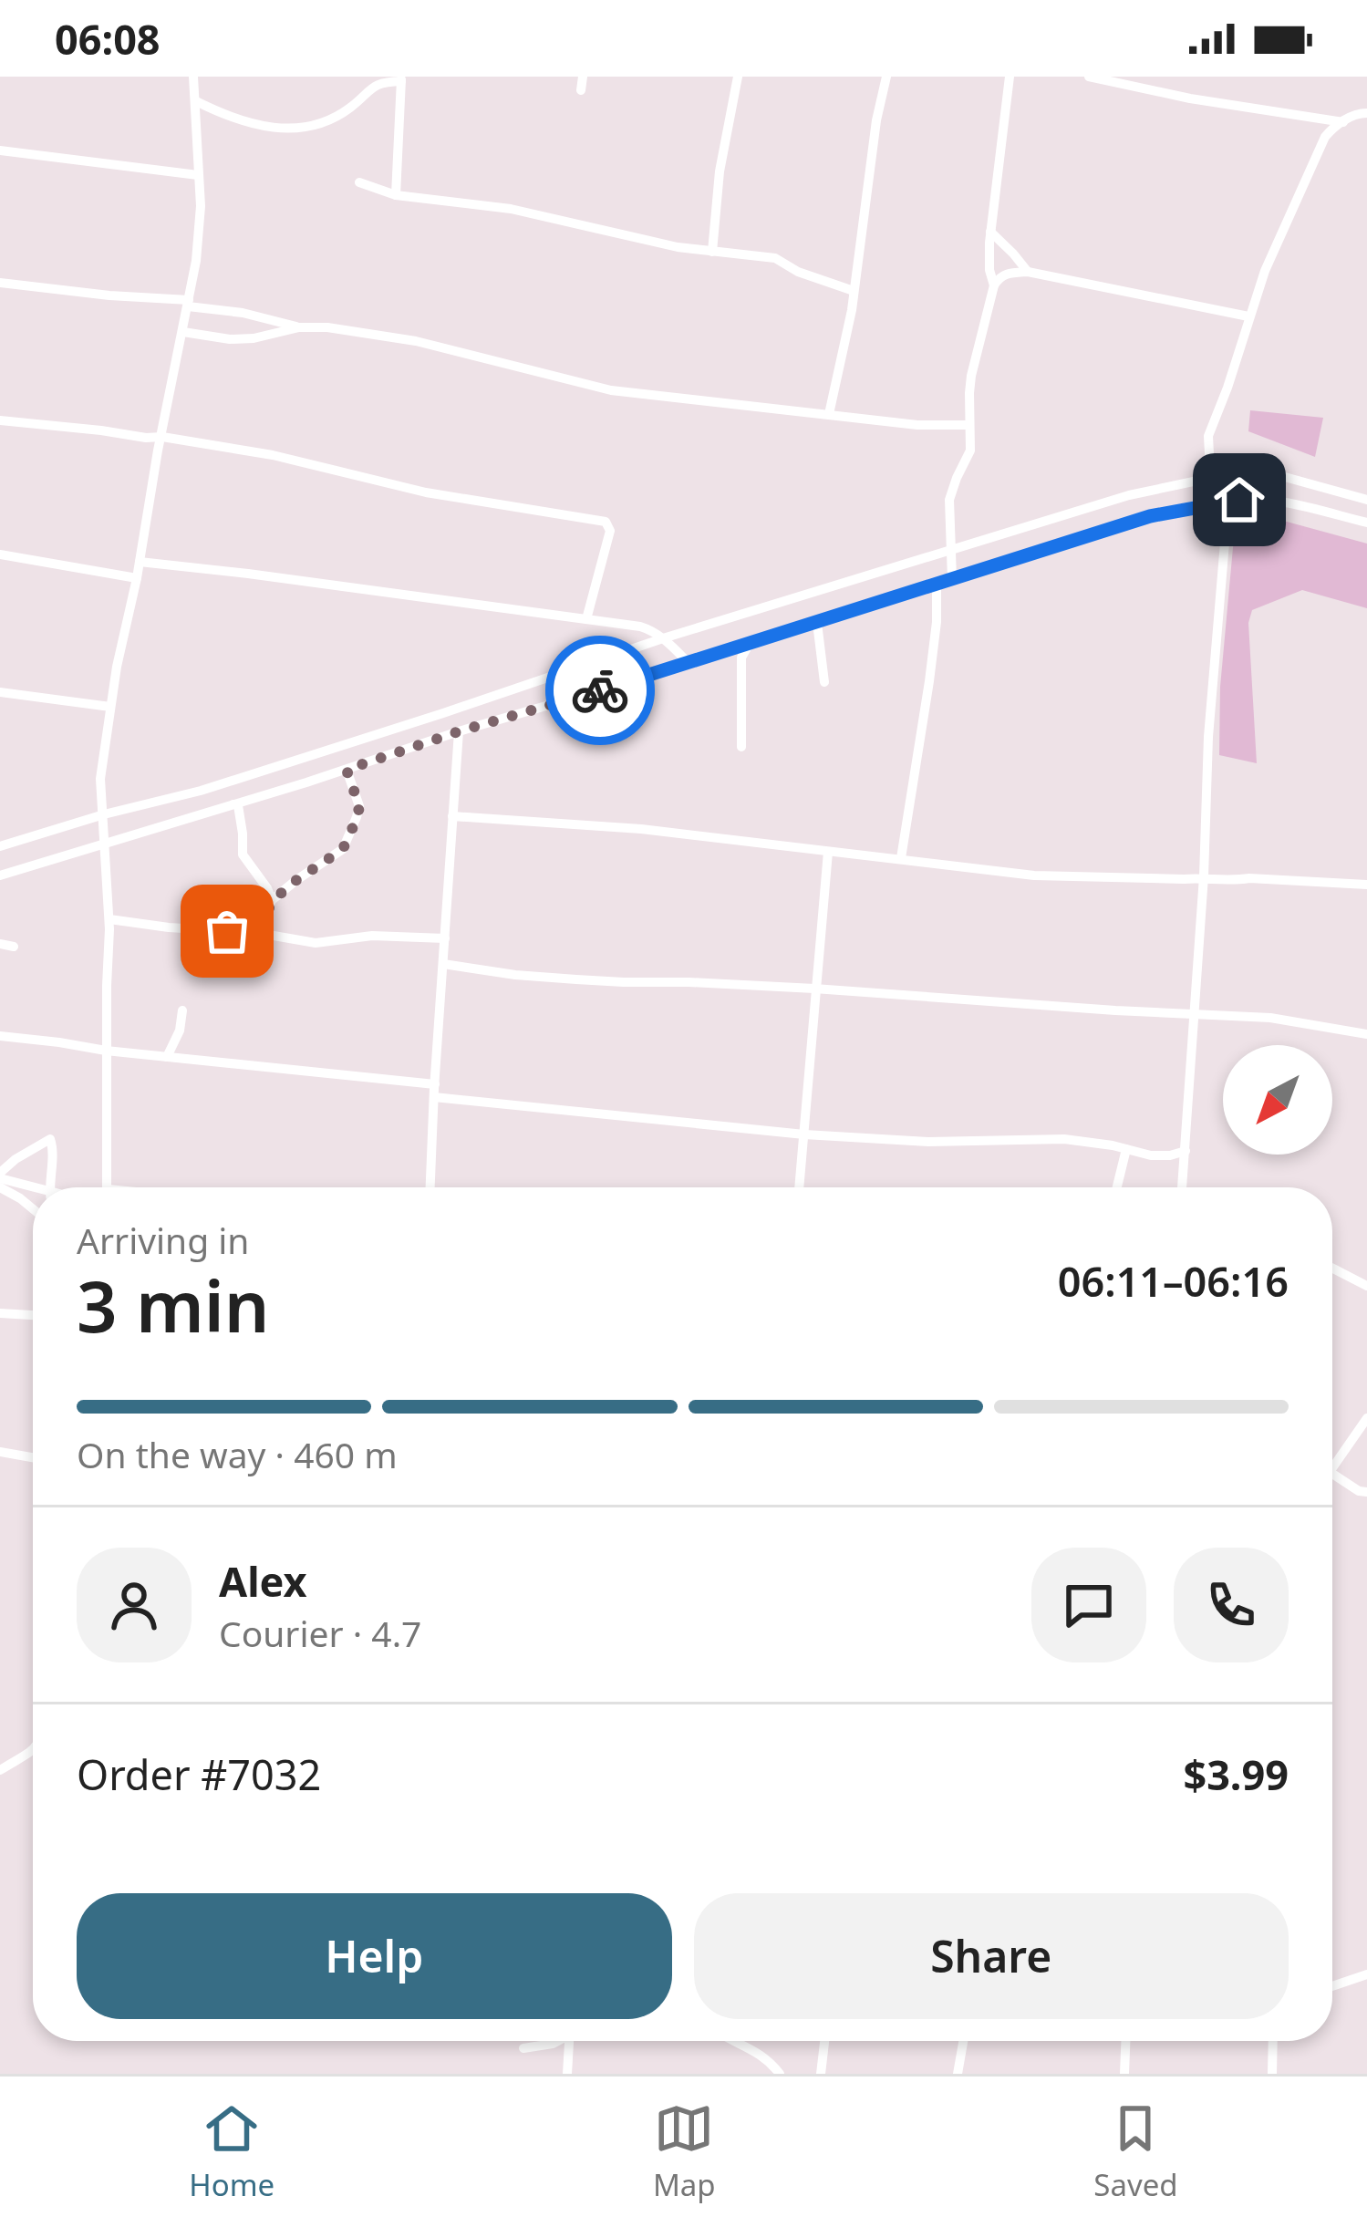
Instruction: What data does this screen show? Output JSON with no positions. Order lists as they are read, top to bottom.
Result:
{
  "north": "bottom left",
  "page": {
    "status": "06:08",
    "heading": ["3 min", "Arriving in", "06:11–06:16"],
    "panel": [
      "Alex",
      "Courier · 4.7",
      "Order #7032",
      "$3.99"
    ],
    "bar": "On the way · 460 m",
    "buttons": ["Help", "Share"],
    "tabs": ["Home", "Map", "Saved"]
  }
}
